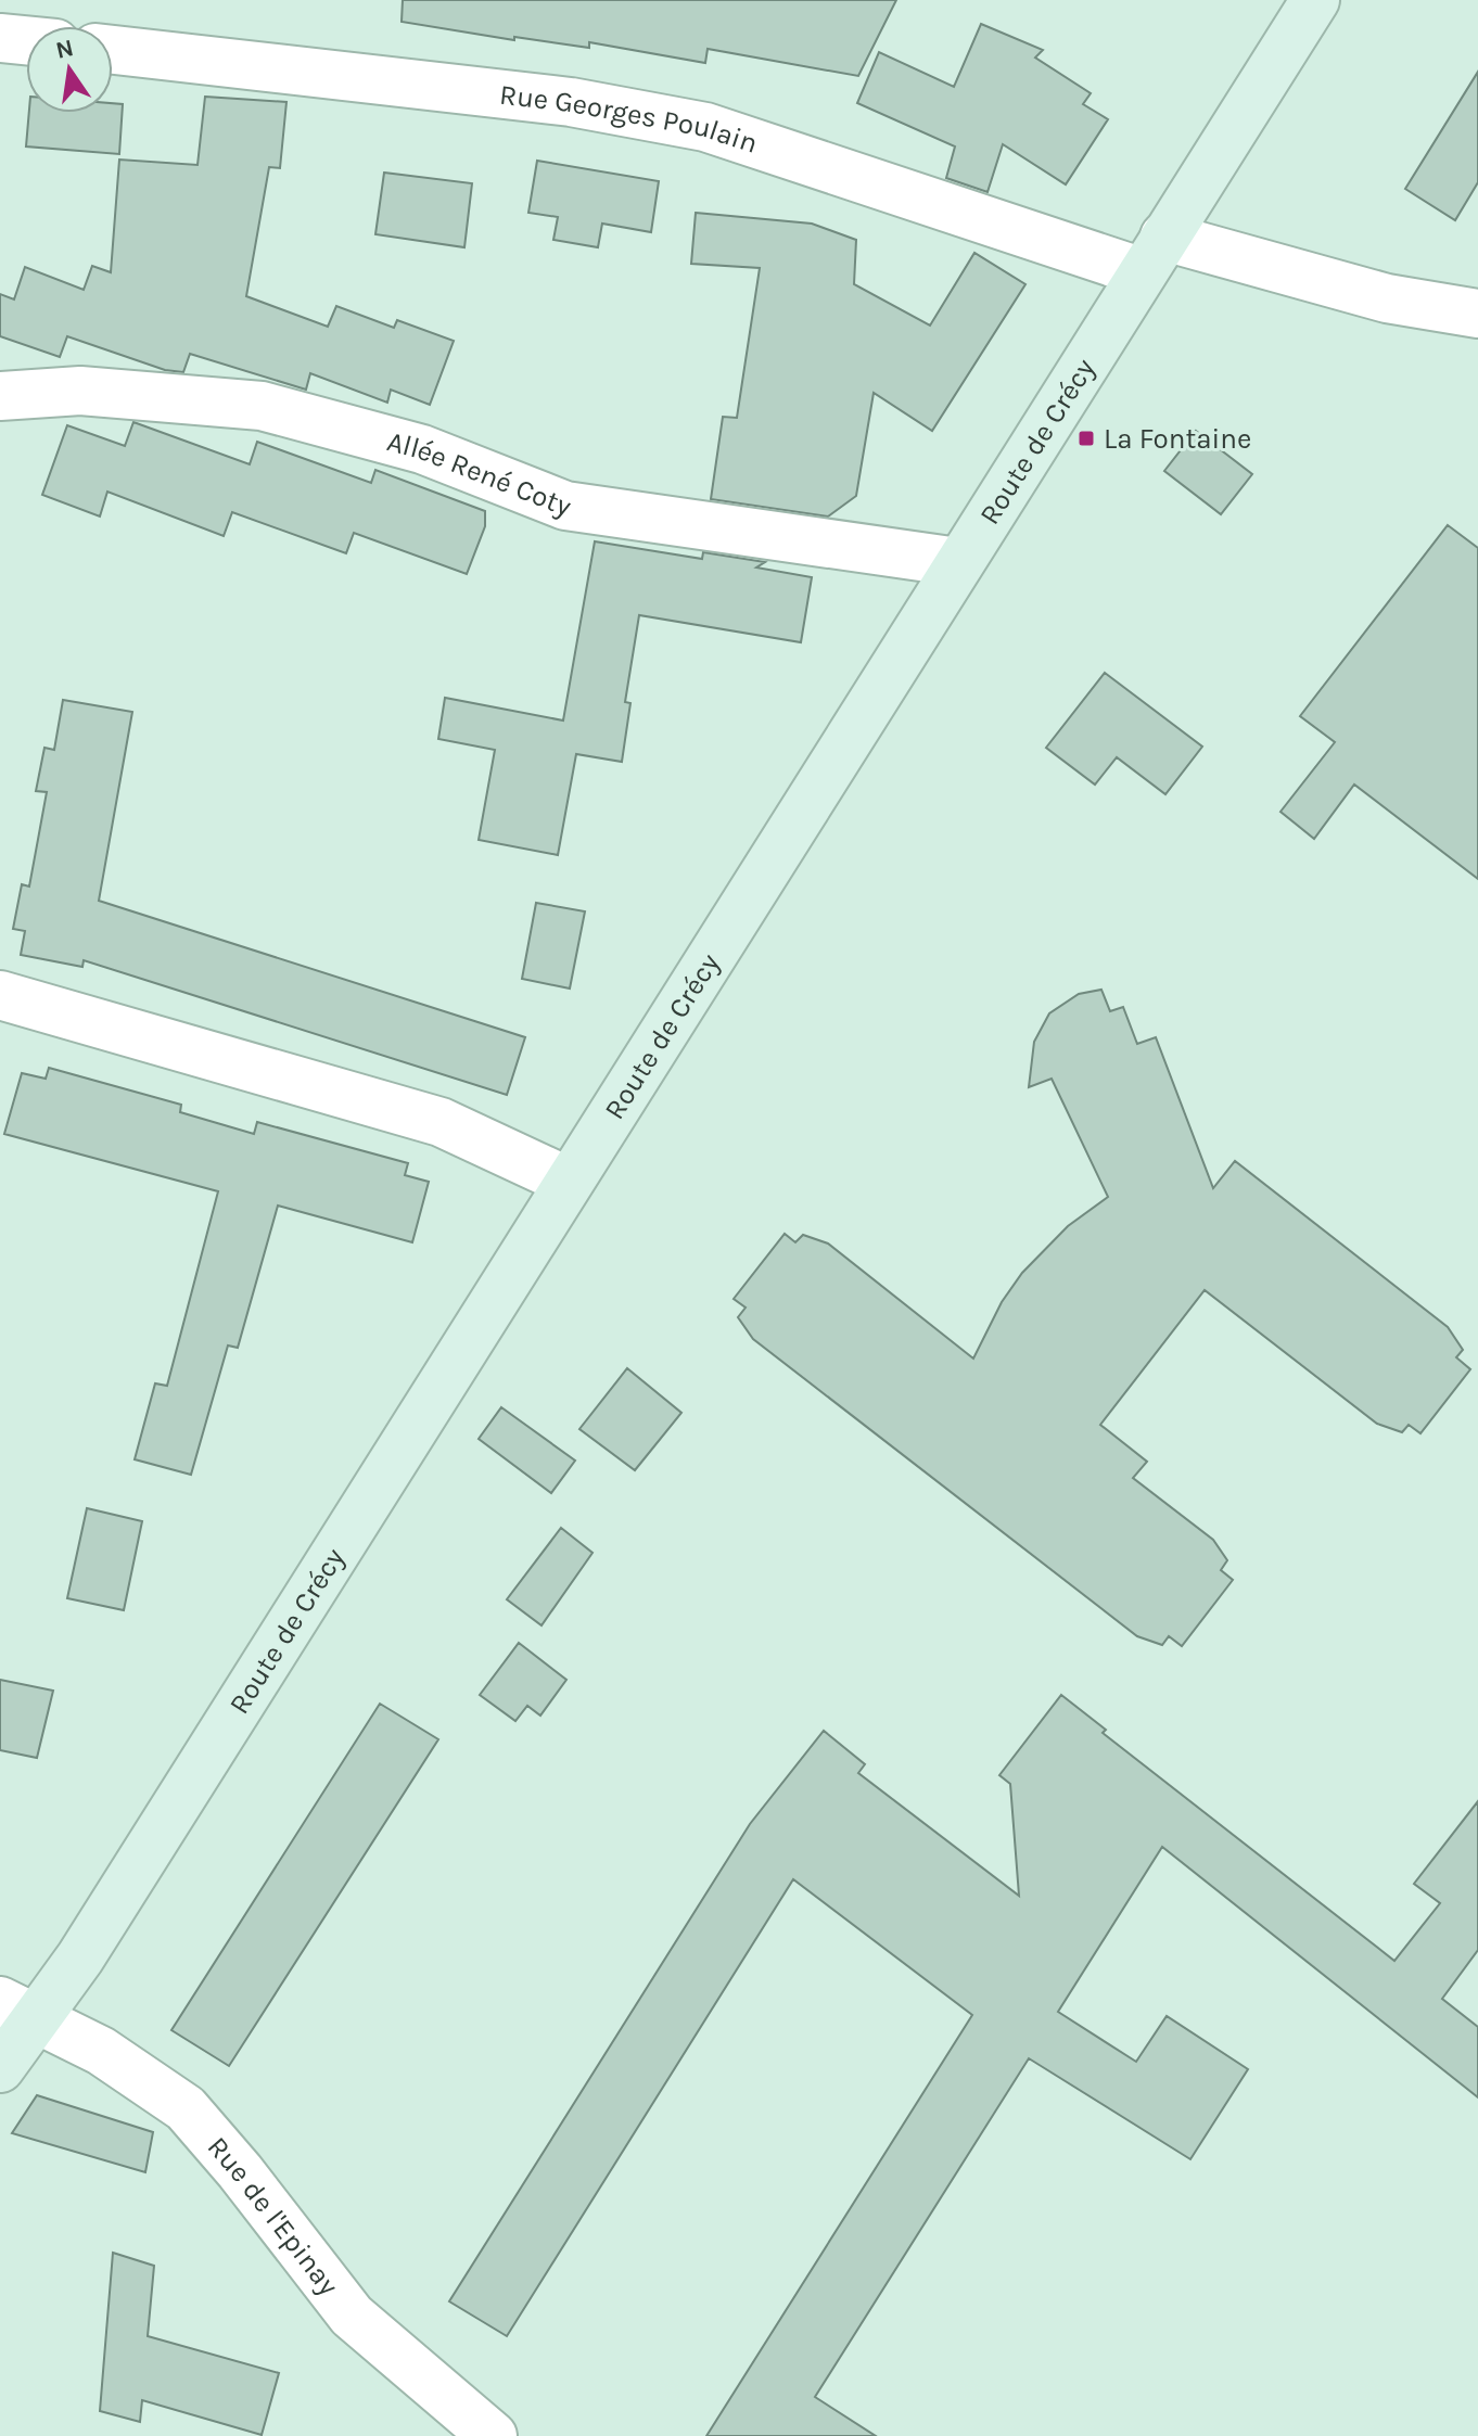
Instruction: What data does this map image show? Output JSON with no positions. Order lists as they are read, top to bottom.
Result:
{
  "streets": {
    "main road": ["Route de Crécy"],
    "street": ["Rue Georges Poulain", "Allée René Coty", "Rue de l'Epinay"]
  },
  "crossings": [
    ["Rue Georges Poulain", "Route de Crécy"],
    ["Route de Crécy", "Allée René Coty"],
    ["Route de Crécy", "Rue de l'Epinay"]
  ],
  "places": {
    "transit": ["La Fontaine"]
  },
  "north": "top"
}
